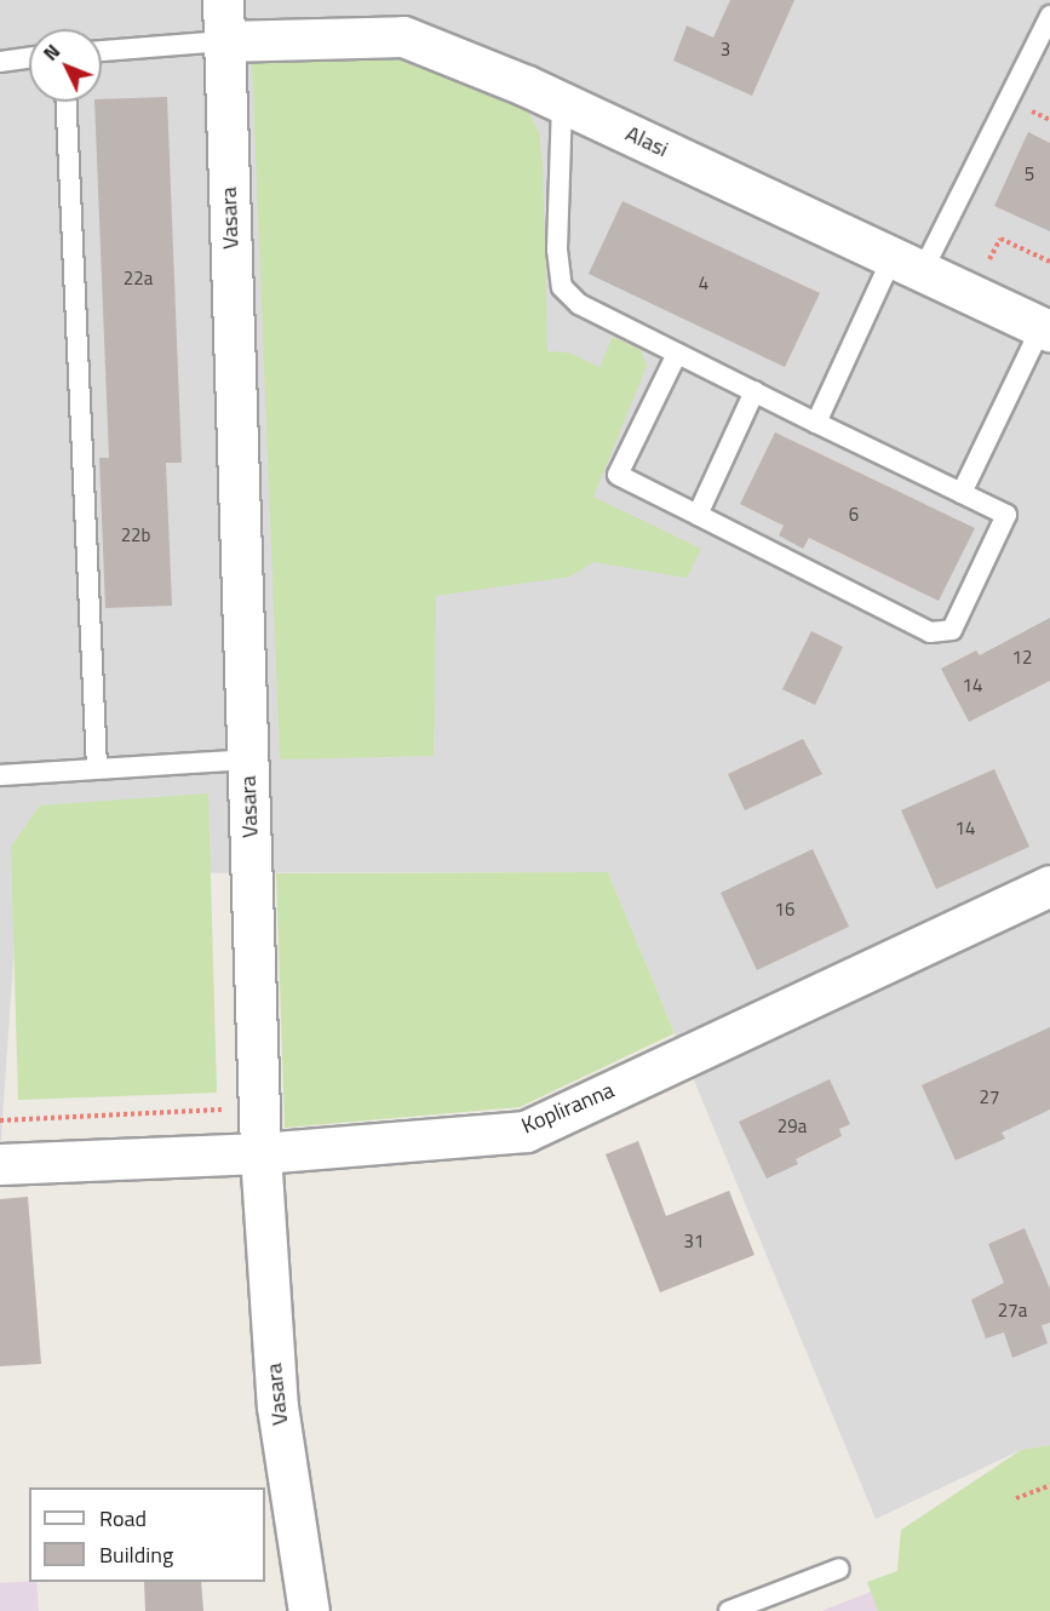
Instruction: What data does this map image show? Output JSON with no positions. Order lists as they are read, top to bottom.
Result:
{
  "streets": {
    "street": ["Alasi", "Vasara", "Kopliranna"]
  },
  "crossings": [
    ["Alasi", "Vasara"],
    ["Vasara", "Kopliranna"]
  ],
  "house_numbers": [
    "3",
    "5",
    "22a",
    "4",
    "6",
    "22b",
    "12",
    "14",
    "14",
    "16",
    "27",
    "29a",
    "31",
    "27a"
  ],
  "legend": ["Road", "Building"],
  "north": "top left"
}
